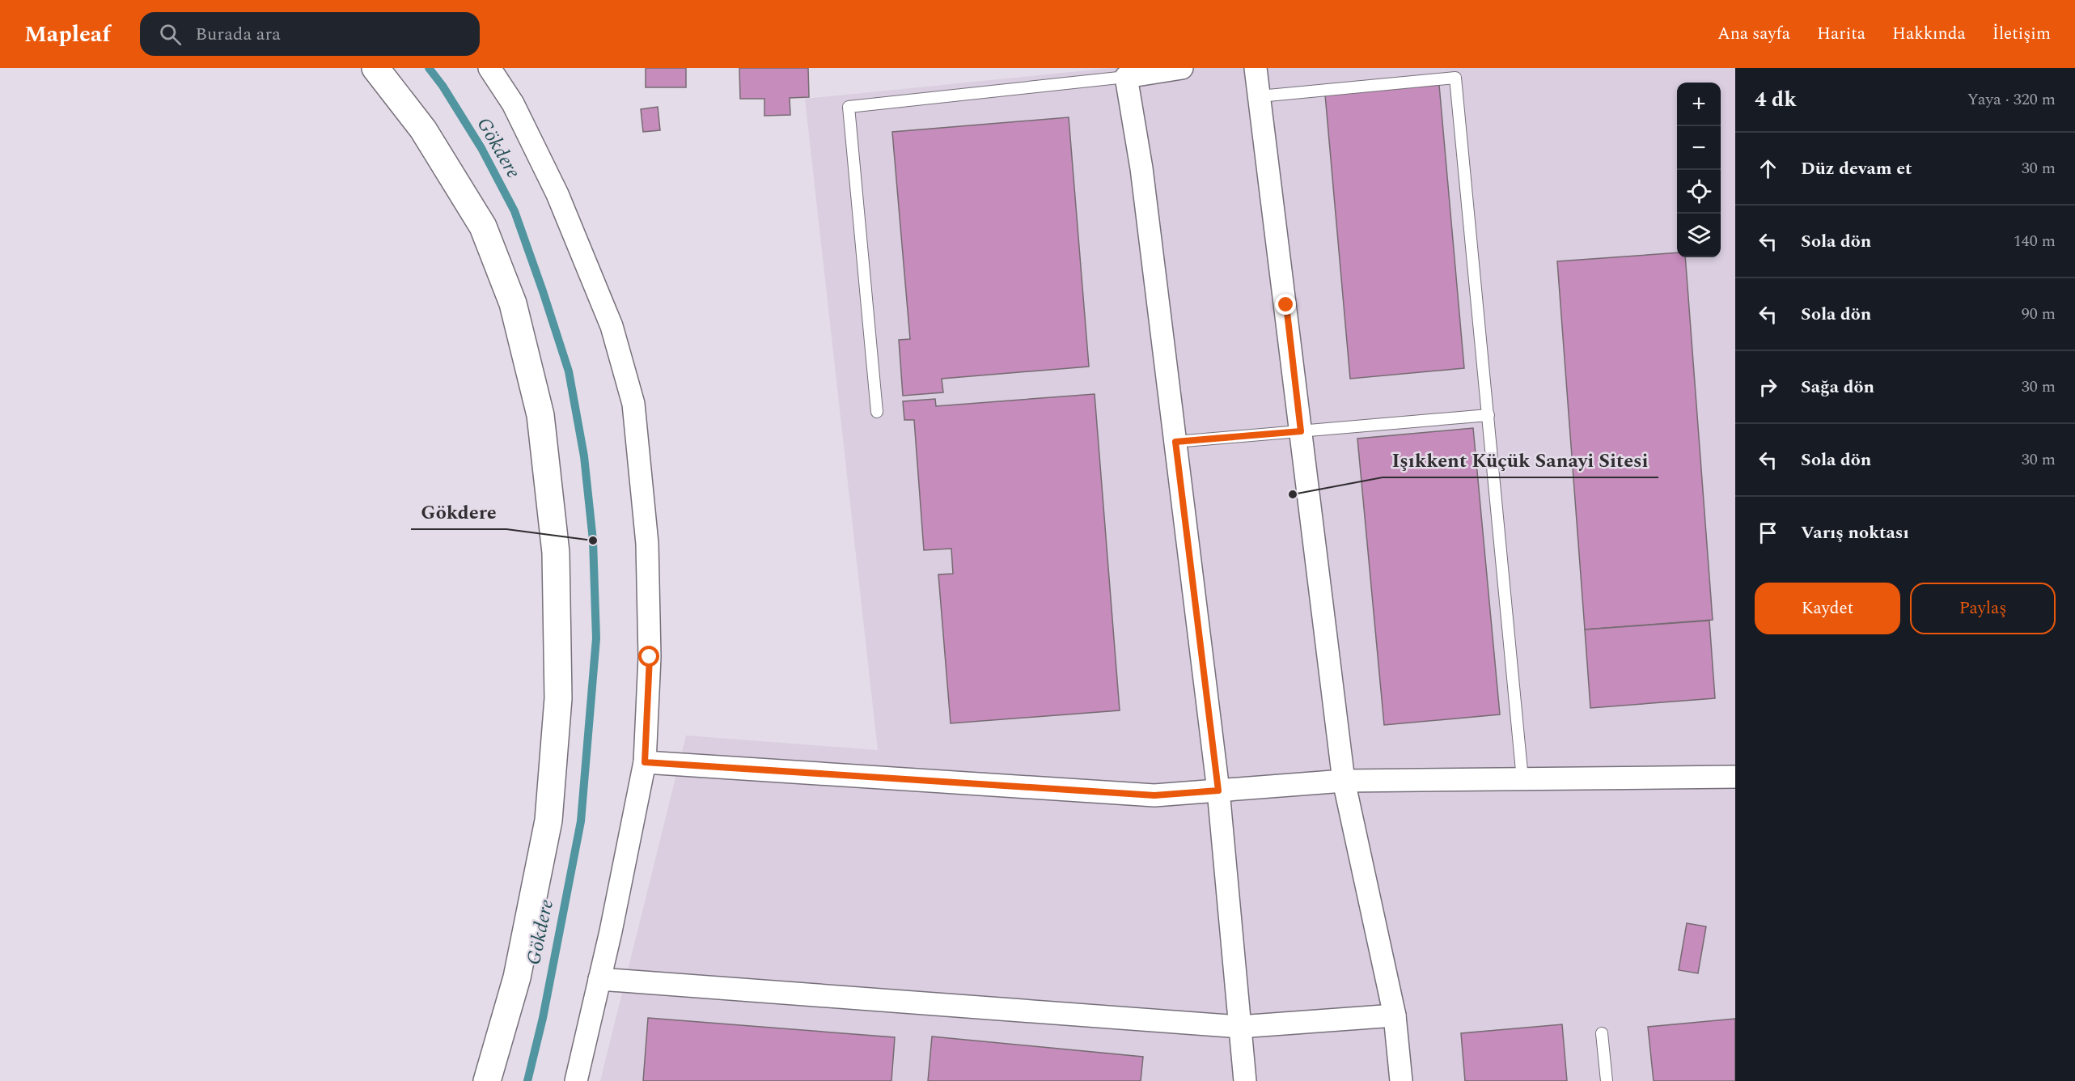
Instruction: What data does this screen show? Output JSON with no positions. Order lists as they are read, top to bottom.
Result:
{
  "water": ["Gökdere"],
  "places": ["Işıkkent Küçük Sanayi Sitesi", "Gökdere"],
  "page": {
    "header": "Mapleaf",
    "search": "Burada ara",
    "nav": [
      "Ana sayfa",
      "Harita",
      "Hakkında",
      "İletişim"
    ],
    "heading": ["4 dk", "Yaya · 320 m"],
    "map_buttons": ["+", "−"],
    "list": [
      ["Düz devam et", "30 m"],
      ["Sola dön", "140 m"],
      ["Sola dön", "90 m"],
      ["Sağa dön", "30 m"],
      ["Sola dön", "30 m"],
      "Varış noktası"
    ],
    "buttons": ["Kaydet", "Paylaş"]
  }
}
